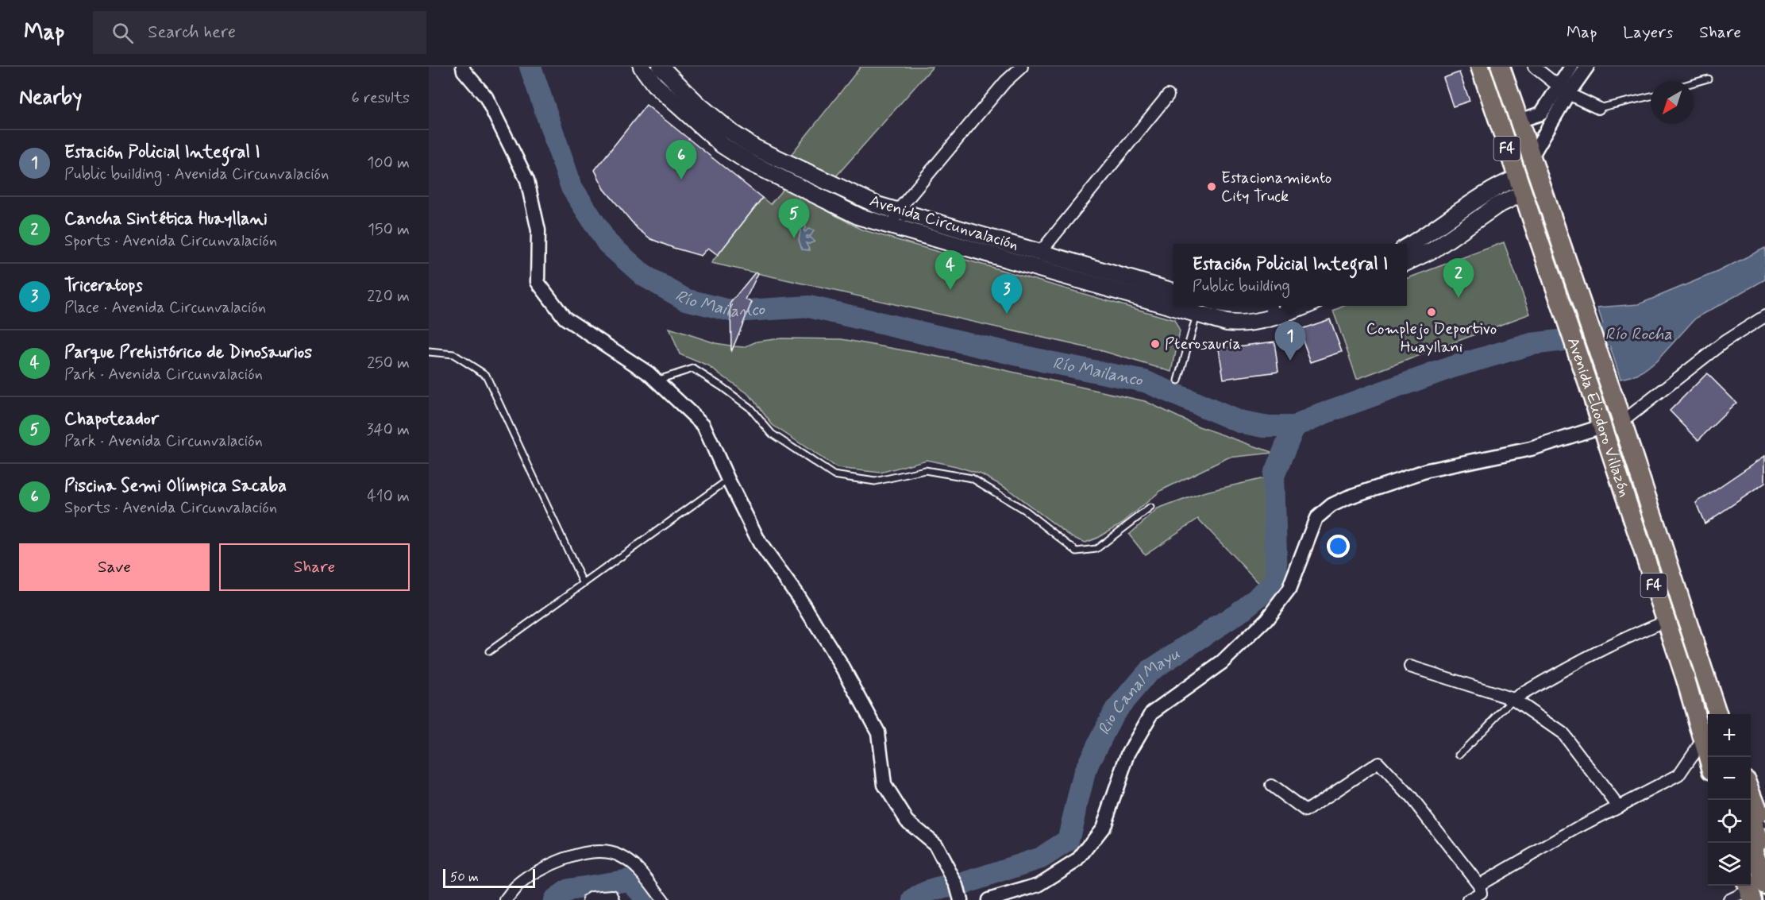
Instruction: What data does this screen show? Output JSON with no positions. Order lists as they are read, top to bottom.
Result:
{
  "streets": {
    "highway": ["F4", "Avenida Eliodoro Villazón"],
    "main road": ["Avenida Circunvalación"]
  },
  "water": ["Río Mailanco", "Río Rocha", "Rio Canal Mayu"],
  "places": ["Estacionamiento City Truck", "Complejo Deportivo Huayllani", "Pterosauria"],
  "scale_bar": "50 m",
  "north": "bottom left",
  "page": {
    "header": "Map",
    "search": "Search here",
    "nav": ["Map", "Layers", "Share"],
    "heading": ["Nearby", "6 results"],
    "list": [
      {
        "mark": "1",
        "name": "Estación Policial Integral I",
        "note": "Public building · Avenida Circunvalación",
        "value": "100 m"
      },
      {
        "mark": "2",
        "name": "Cancha Sintética Huayllani",
        "note": "Sports · Avenida Circunvalación",
        "value": "150 m"
      },
      {
        "mark": "3",
        "name": "Triceratops",
        "note": "Place · Avenida Circunvalación",
        "value": "220 m"
      },
      {
        "mark": "4",
        "name": "Parque Prehistórico de Dinosaurios",
        "note": "Park · Avenida Circunvalación",
        "value": "250 m"
      },
      {
        "mark": "5",
        "name": "Chapoteador",
        "note": "Park · Avenida Circunvalación",
        "value": "340 m"
      },
      {
        "mark": "6",
        "name": "Piscina Semi Olímpica Sacaba",
        "note": "Sports · Avenida Circunvalación",
        "value": "410 m"
      }
    ],
    "pins": [
      "6",
      "5",
      "4",
      "2",
      "3",
      "1"
    ],
    "popup": ["Estación Policial Integral I", "Public building"],
    "buttons": ["Save", "Share"],
    "map_buttons": ["+", "−"],
    "scale": "50 m"
  }
}
